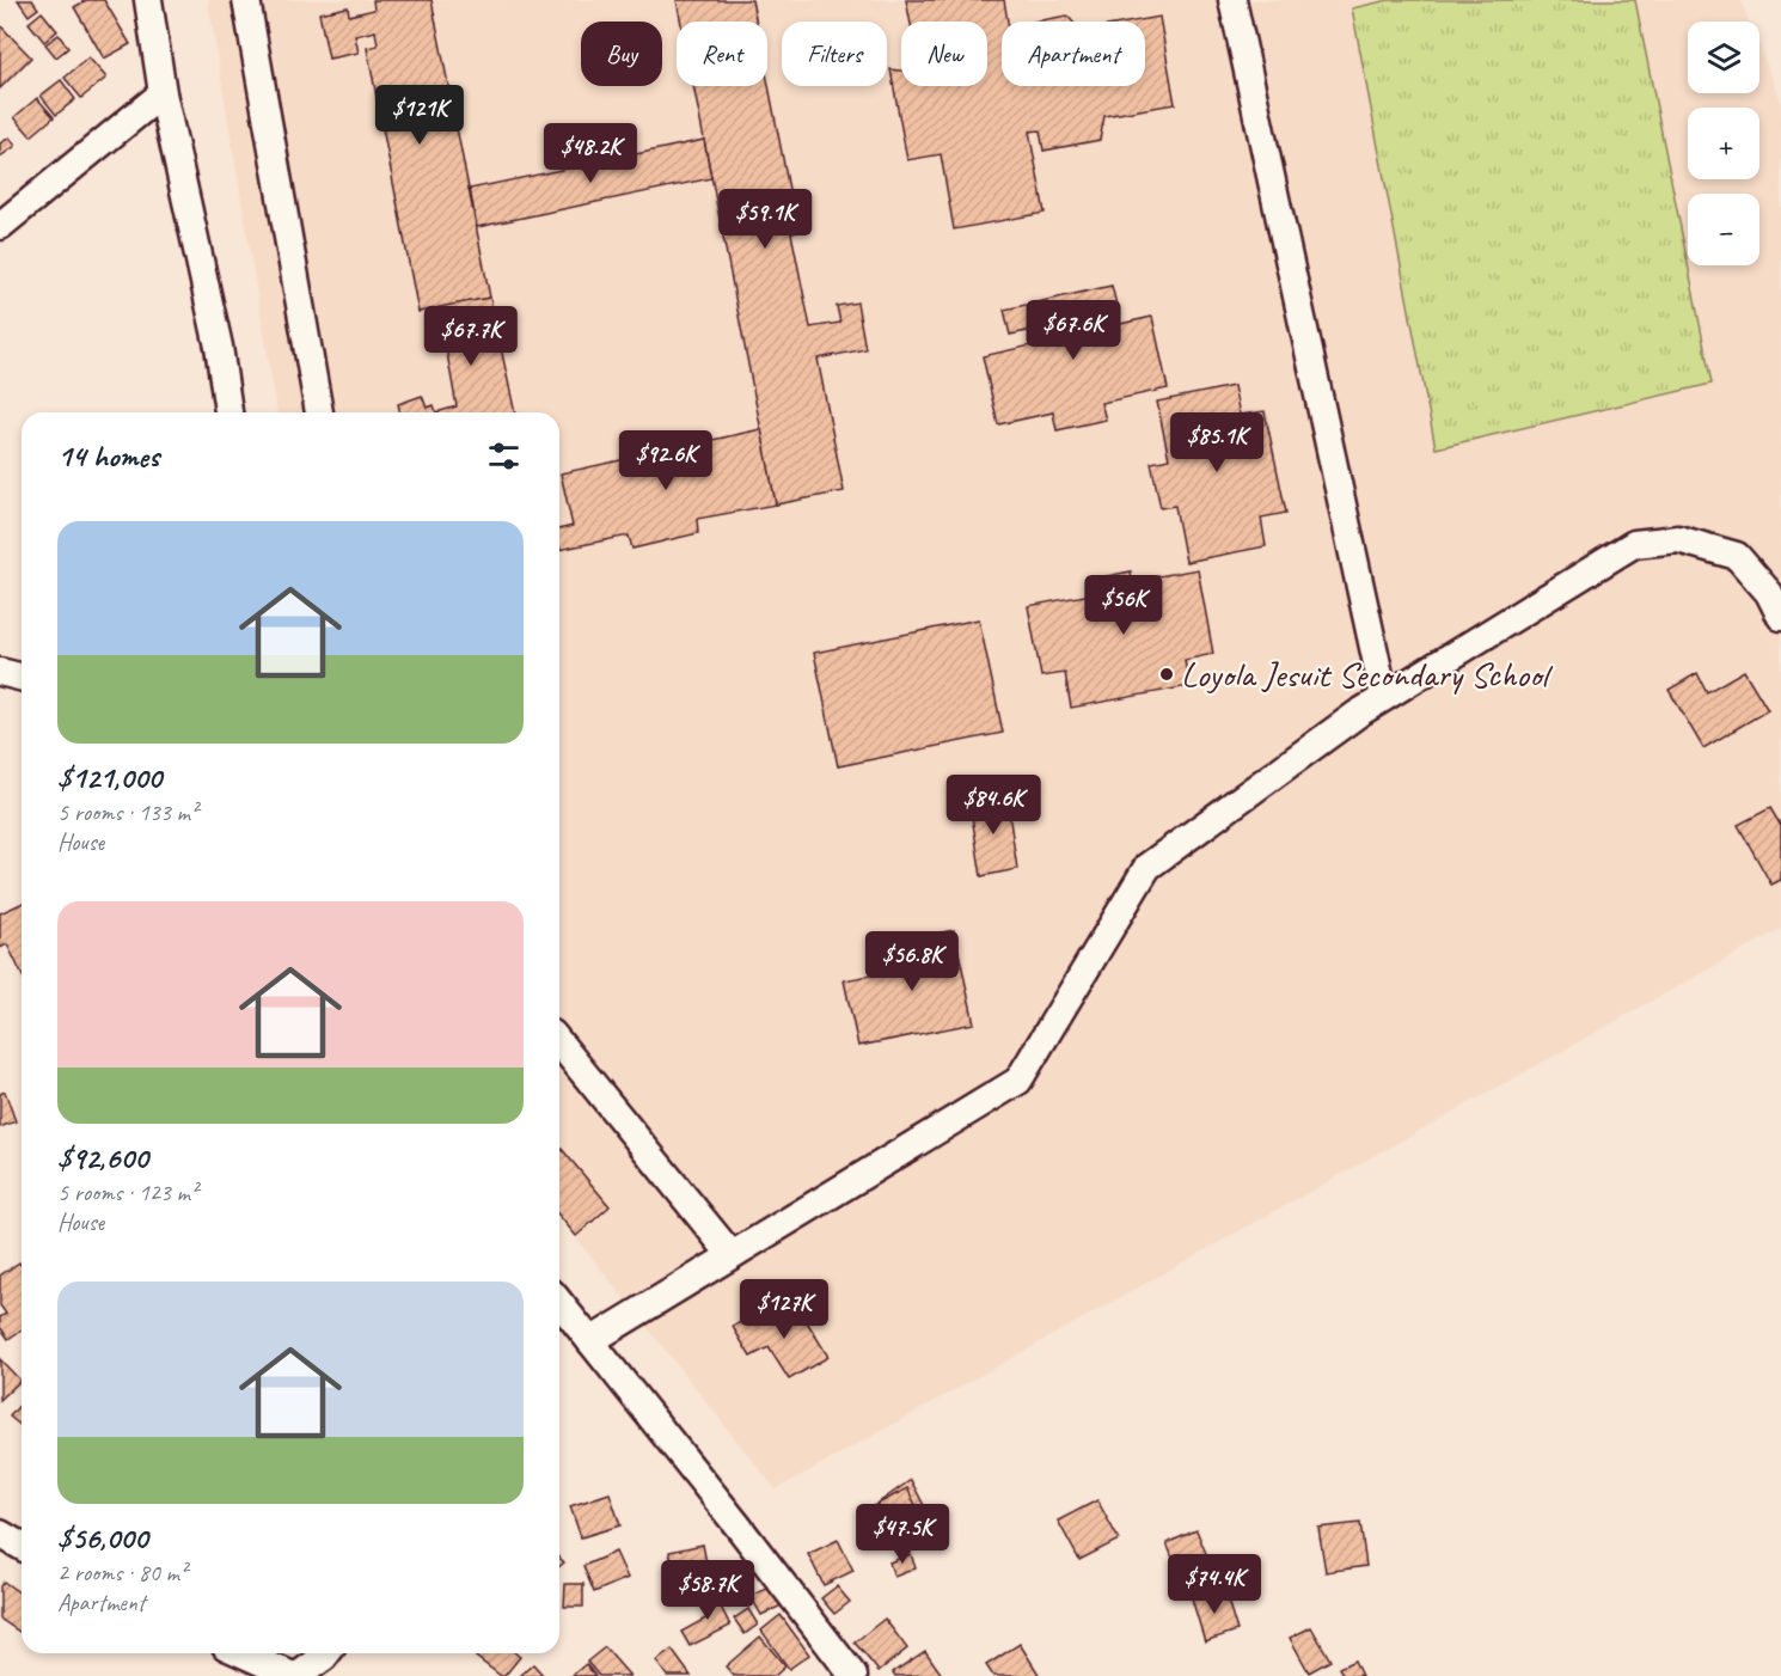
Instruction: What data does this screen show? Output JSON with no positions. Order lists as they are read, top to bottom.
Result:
{
  "places": ["Loyola Jesuit Secondary School"],
  "page": {
    "map_buttons": ["+", "−"],
    "chip": [
      "Buy",
      "Rent",
      "Filters",
      "New",
      "Apartment"
    ],
    "price": [
      "$121K",
      "$48.2K",
      "$59.1K",
      "$67.6K",
      "$67.7K",
      "$85.1K",
      "$92.6K",
      "$56K",
      "$84.6K",
      "$56.8K",
      "$127K",
      "$47.5K",
      "$74.4K",
      "$58.7K"
    ],
    "heading": "14 homes",
    "list": [
      {
        "name": "$121,000",
        "note": "5 rooms · 133 m² · House"
      },
      {
        "name": "$92,600",
        "note": "5 rooms · 123 m² · House"
      },
      {
        "name": "$56,000",
        "note": "2 rooms · 80 m² · Apartment"
      }
    ]
  }
}
